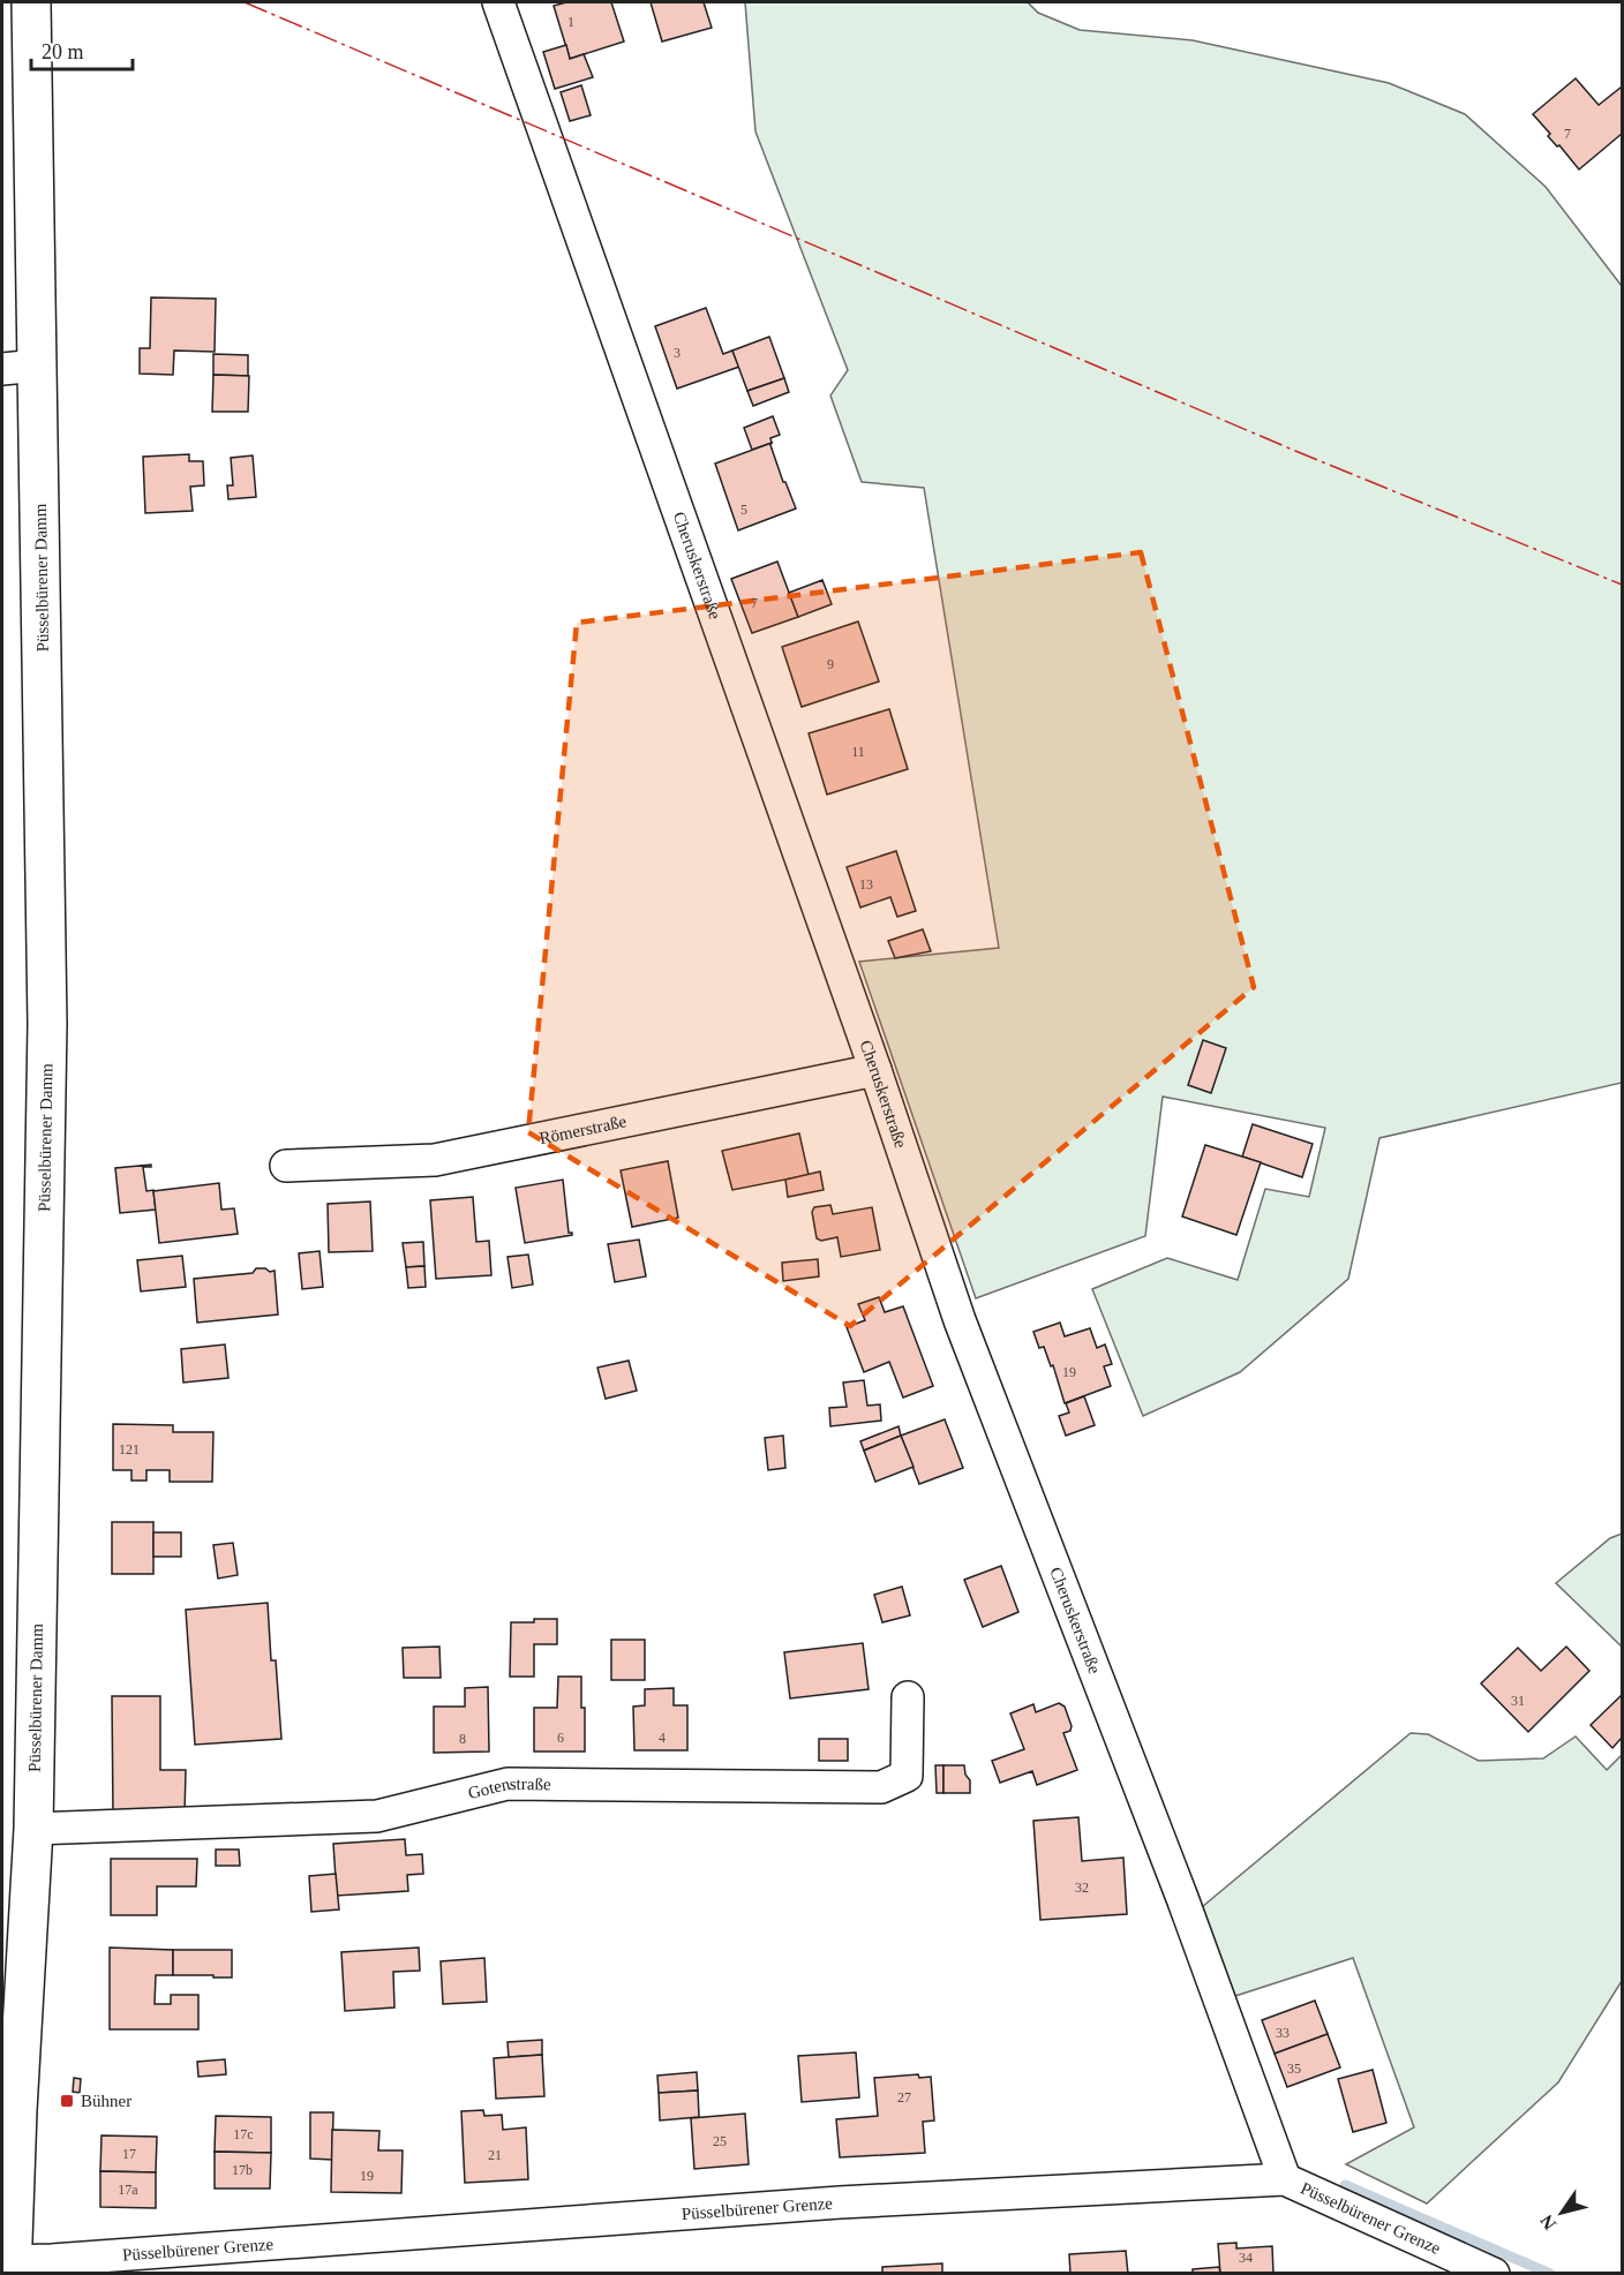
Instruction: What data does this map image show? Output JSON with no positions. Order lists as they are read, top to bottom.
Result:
{
  "streets": {
    "main road": ["Püsselbürener Damm"],
    "street": [
      "Cheruskerstraße",
      "Römerstraße",
      "Gotenstraße",
      "Püsselbürener Grenze"
    ]
  },
  "crossings": [
    ["Cheruskerstraße", "Römerstraße"],
    ["Cheruskerstraße", "Püsselbürener Grenze"],
    ["Püsselbürener Damm", "Gotenstraße"],
    ["Püsselbürener Damm", "Püsselbürener Grenze"]
  ],
  "places": {
    "transit": ["Bühner"]
  },
  "house_numbers": [
    "1",
    "7",
    "3",
    "5",
    "7",
    "9",
    "11",
    "13",
    "19",
    "121",
    "31",
    "6",
    "4",
    "8",
    "32",
    "33",
    "35",
    "27",
    "17c",
    "25",
    "17",
    "21",
    "17b",
    "19",
    "17a",
    "34"
  ],
  "scale_bar": "20 m",
  "north": "bottom left"
}
